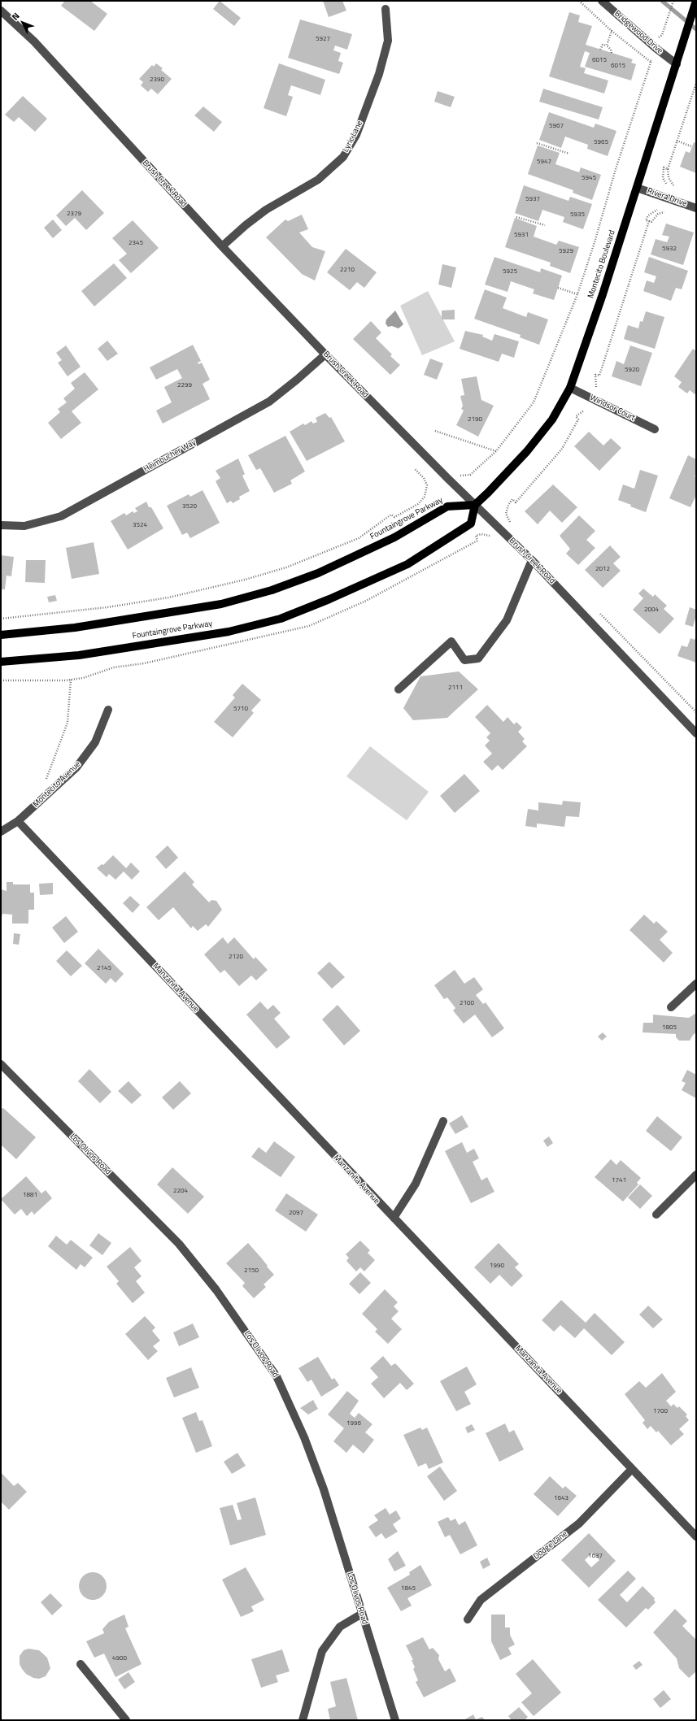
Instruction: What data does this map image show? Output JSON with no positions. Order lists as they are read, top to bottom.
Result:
{
  "streets": {
    "main road": ["Montecito Boulevard", "Fountaingrove Parkway"],
    "street": [
      "Bridgewood Drive",
      "Lyric Lane",
      "Brush Creek Road",
      "Rivera Drive",
      "Windsor Court",
      "Heimbucher Way",
      "Montecito Avenue",
      "Manzanita Avenue",
      "Los Olivos Road",
      "Dodge Lane"
    ]
  },
  "crossings": [
    ["Bridgewood Drive", "Montecito Boulevard"],
    ["Lyric Lane", "Brush Creek Road"],
    ["Brush Creek Road", "Montecito Boulevard"],
    ["Brush Creek Road", "Heimbucher Way"],
    ["Brush Creek Road", "Fountaingrove Parkway"],
    ["Rivera Drive", "Montecito Boulevard"],
    ["Montecito Boulevard", "Windsor Court"],
    ["Montecito Boulevard", "Fountaingrove Parkway"],
    ["Montecito Avenue", "Manzanita Avenue"],
    ["Manzanita Avenue", "Dodge Lane"]
  ],
  "house_numbers": [
    "5927",
    "6015",
    "6015",
    "2390",
    "5967",
    "5965",
    "5947",
    "5945",
    "5937",
    "2379",
    "5935",
    "5931",
    "2345",
    "5932",
    "5929",
    "2210",
    "5925",
    "5920",
    "2299",
    "2190",
    "3520",
    "3524",
    "2012",
    "2004",
    "2111",
    "5710",
    "2120",
    "2145",
    "2100",
    "1805",
    "1741",
    "2204",
    "1881",
    "2097",
    "1990",
    "2150",
    "1700",
    "1996",
    "1643",
    "1637",
    "1845",
    "4900"
  ],
  "north": "top left"
}
